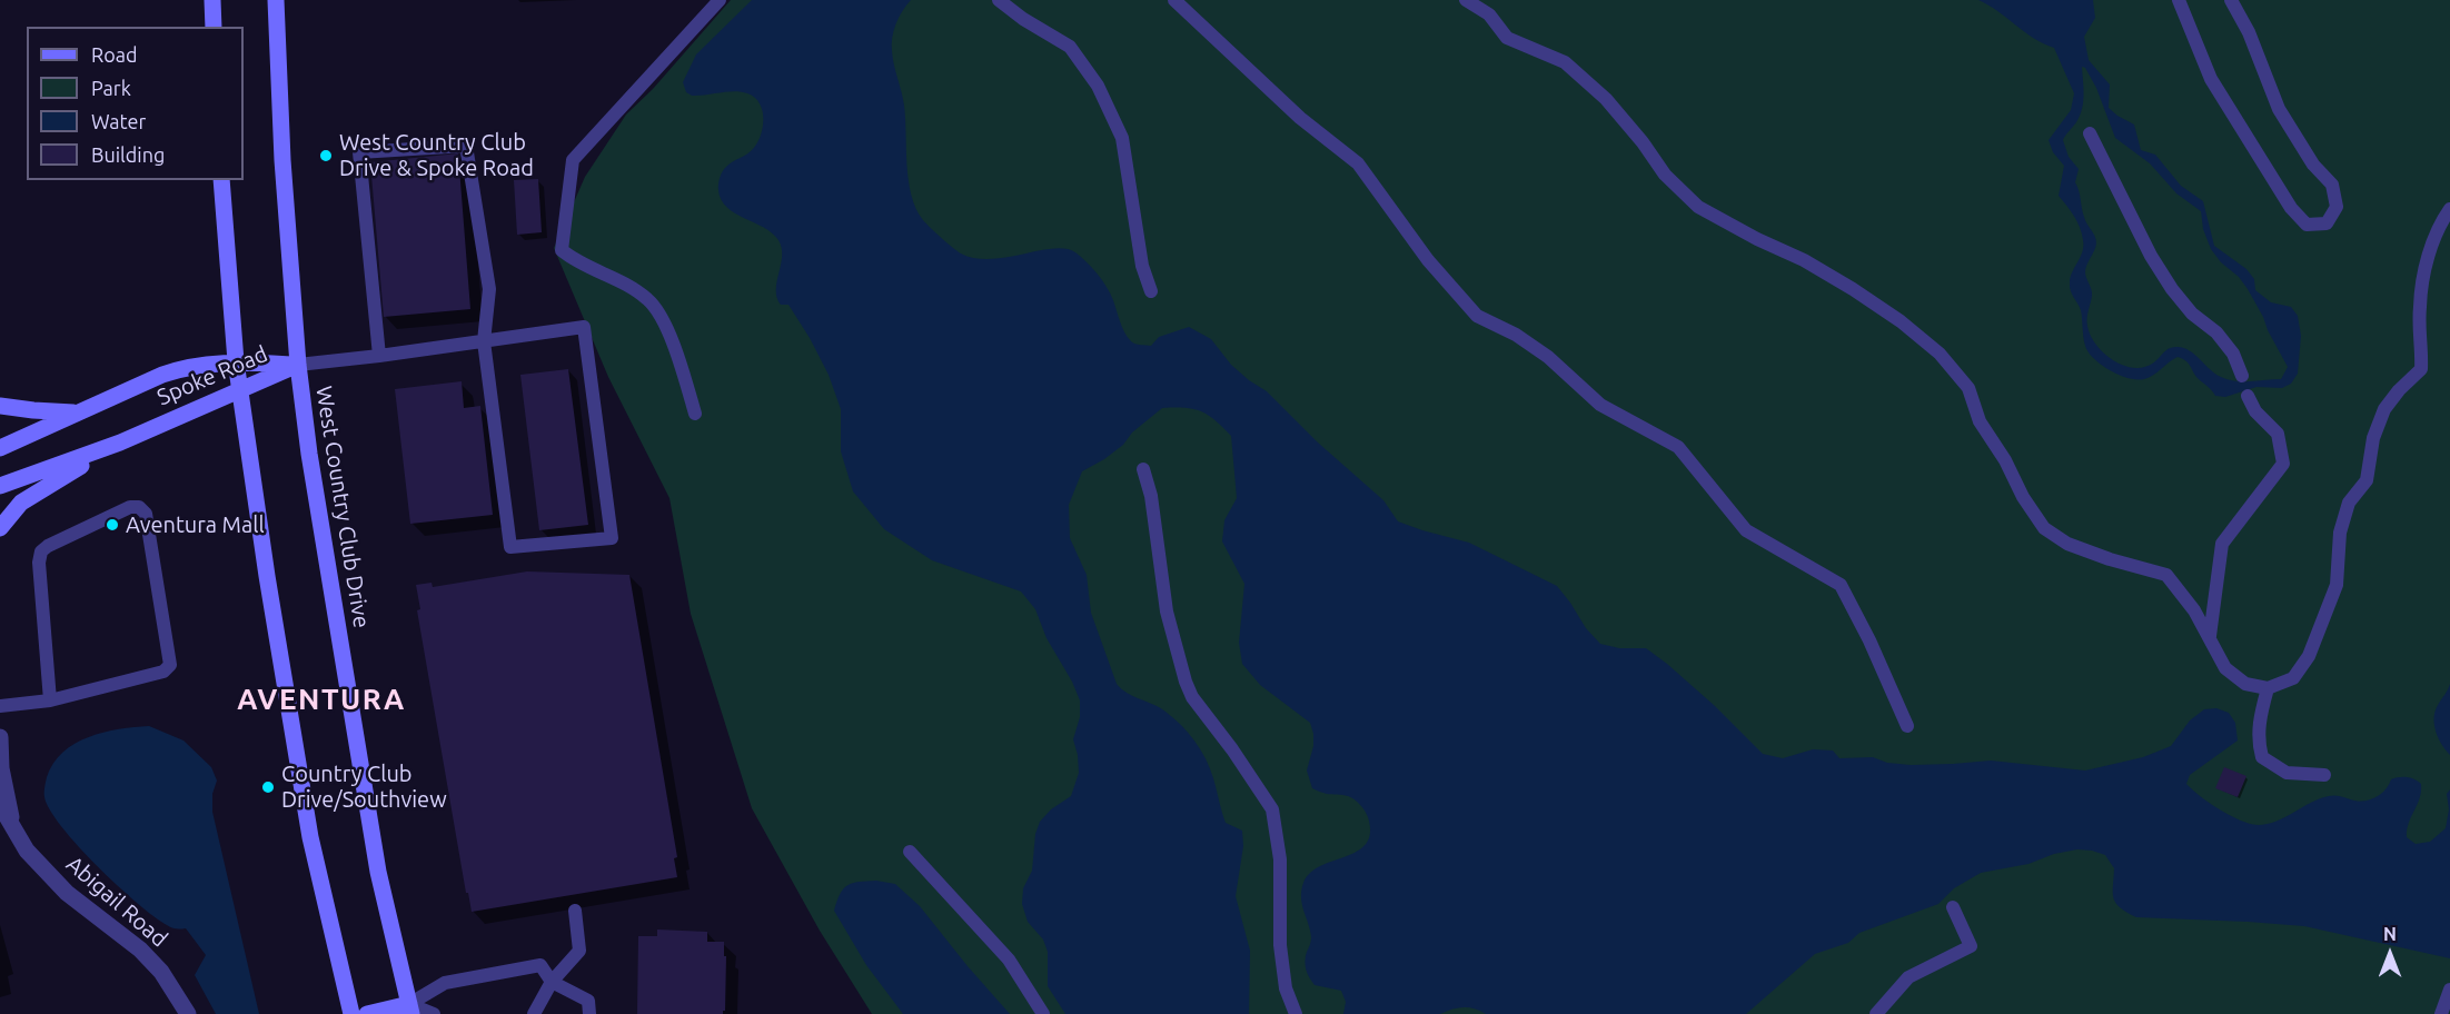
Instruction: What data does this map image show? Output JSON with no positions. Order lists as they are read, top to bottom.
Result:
{
  "streets": {
    "street": ["Spoke Road", "West Country Club Drive", "Abigail Road"]
  },
  "crossings": [
    ["Spoke Road", "West Country Club Drive"]
  ],
  "districts": ["AVENTURA"],
  "places": ["West Country Club Drive & Spoke Road", "Aventura Mall", "Country Club Drive/Southview"],
  "legend": [
    "Road",
    "Park",
    "Water",
    "Building"
  ],
  "north": "top"
}
